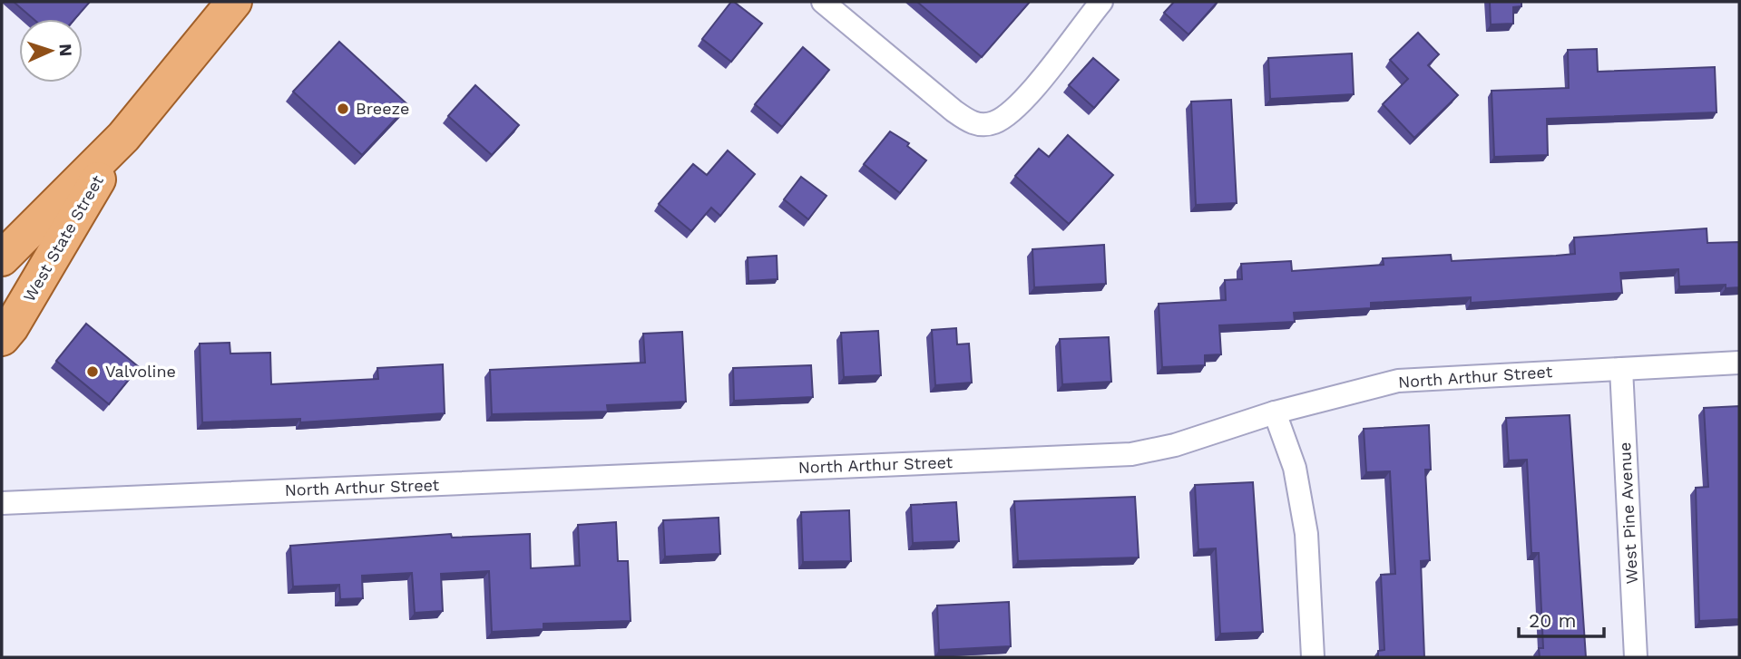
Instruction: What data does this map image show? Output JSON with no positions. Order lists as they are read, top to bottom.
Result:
{
  "streets": {
    "main road": ["West State Street"],
    "street": ["North Arthur Street", "West Pine Avenue"]
  },
  "crossings": [
    ["North Arthur Street", "West Pine Avenue"]
  ],
  "places": ["Breeze", "Valvoline"],
  "scale_bar": "20 m",
  "north": "right"
}
